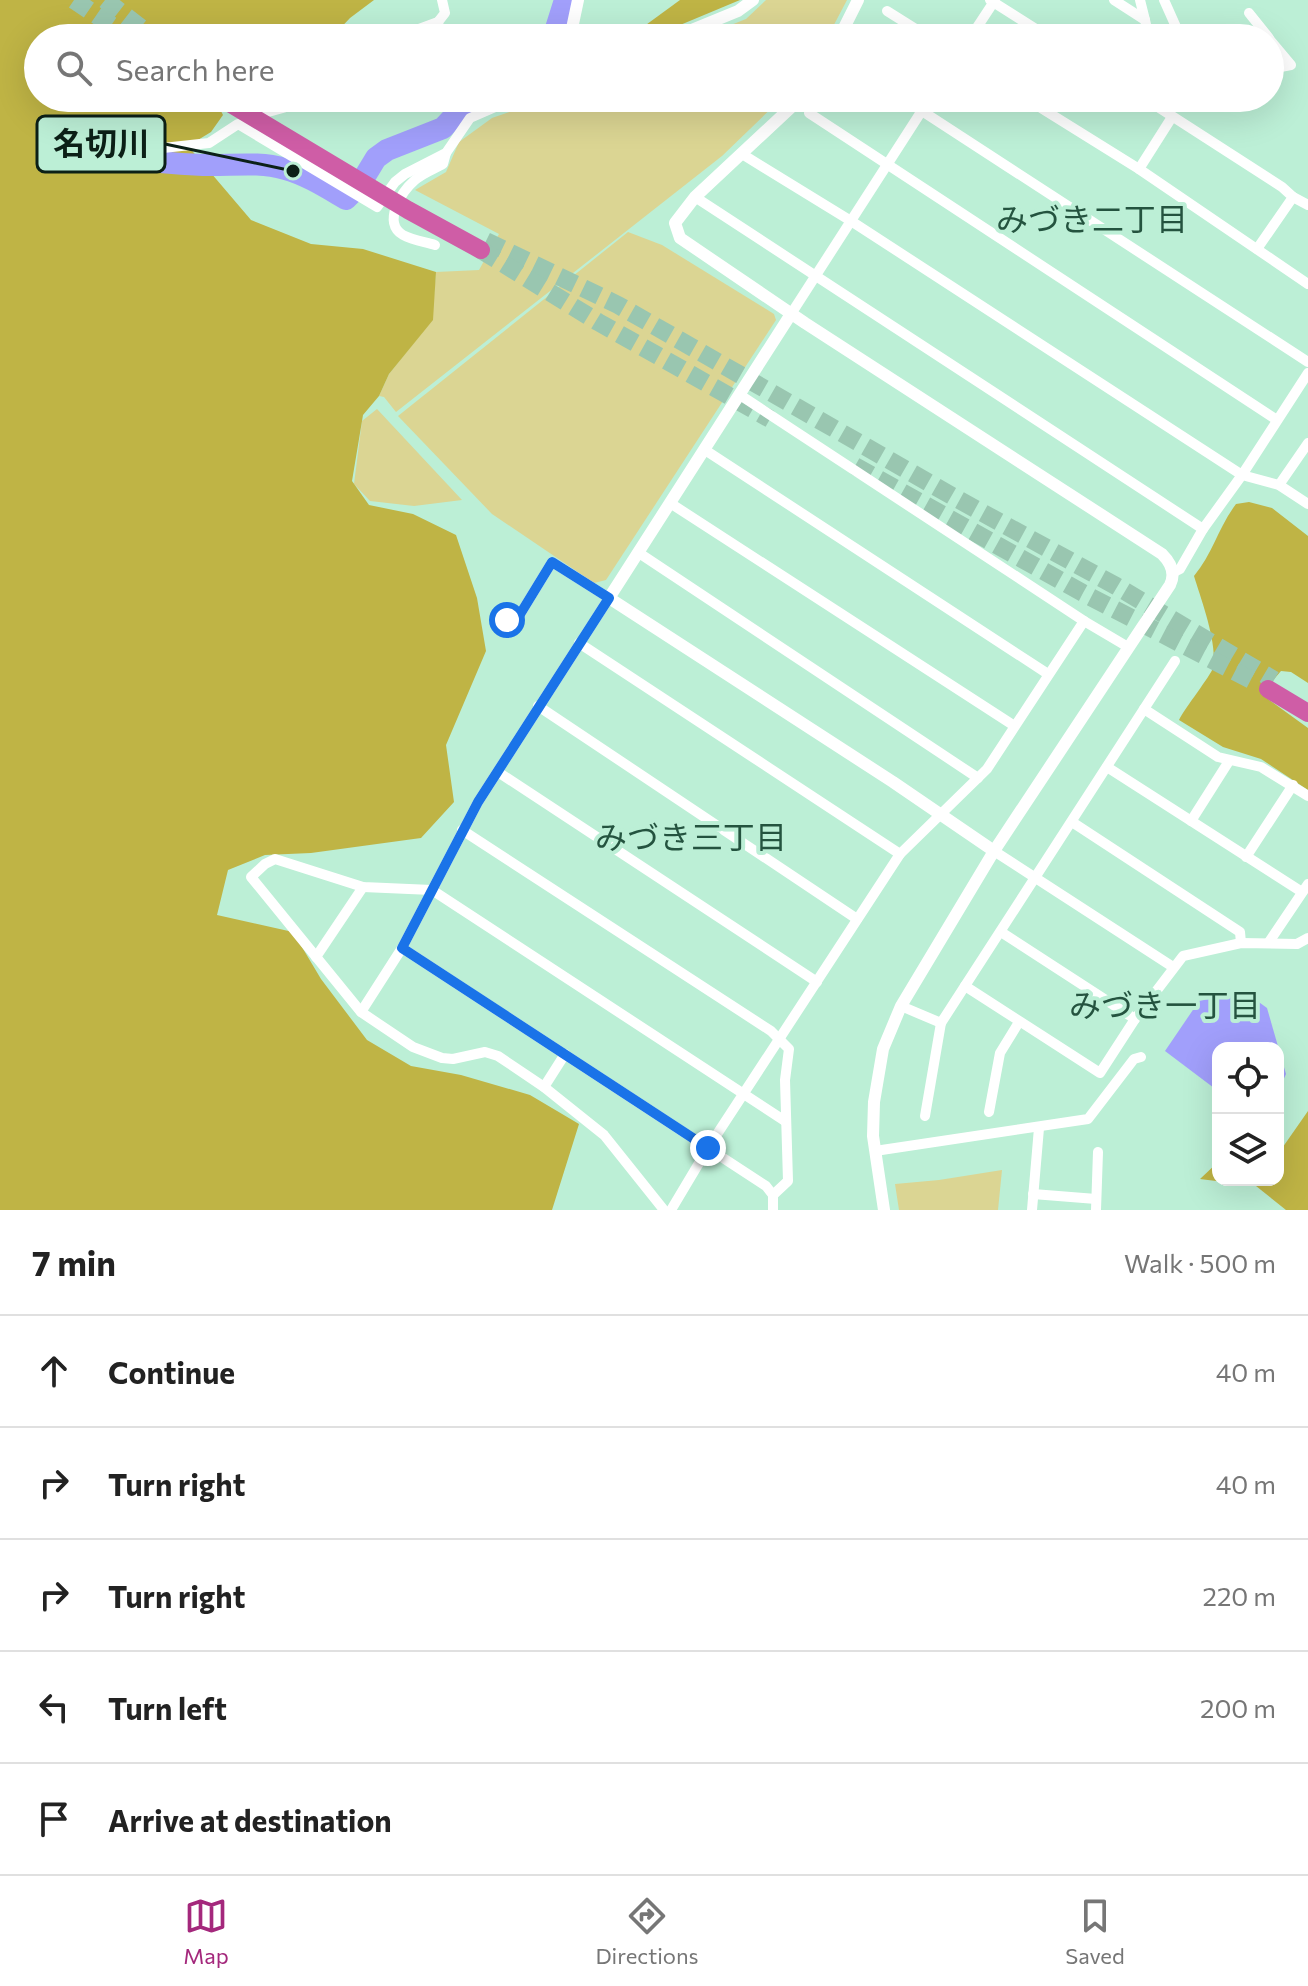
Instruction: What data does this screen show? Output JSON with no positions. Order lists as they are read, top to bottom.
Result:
{
  "districts": ["みづき二丁目", "みづき三丁目", "みづき一丁目"],
  "places": ["名切川"],
  "page": {
    "search": "Search here",
    "heading": ["7 min", "Walk · 500 m"],
    "list": [
      ["Continue", "40 m"],
      ["Turn right", "40 m"],
      ["Turn right", "220 m"],
      ["Turn left", "200 m"],
      "Arrive at destination"
    ],
    "nav": ["Map", "Directions", "Saved"]
  }
}
